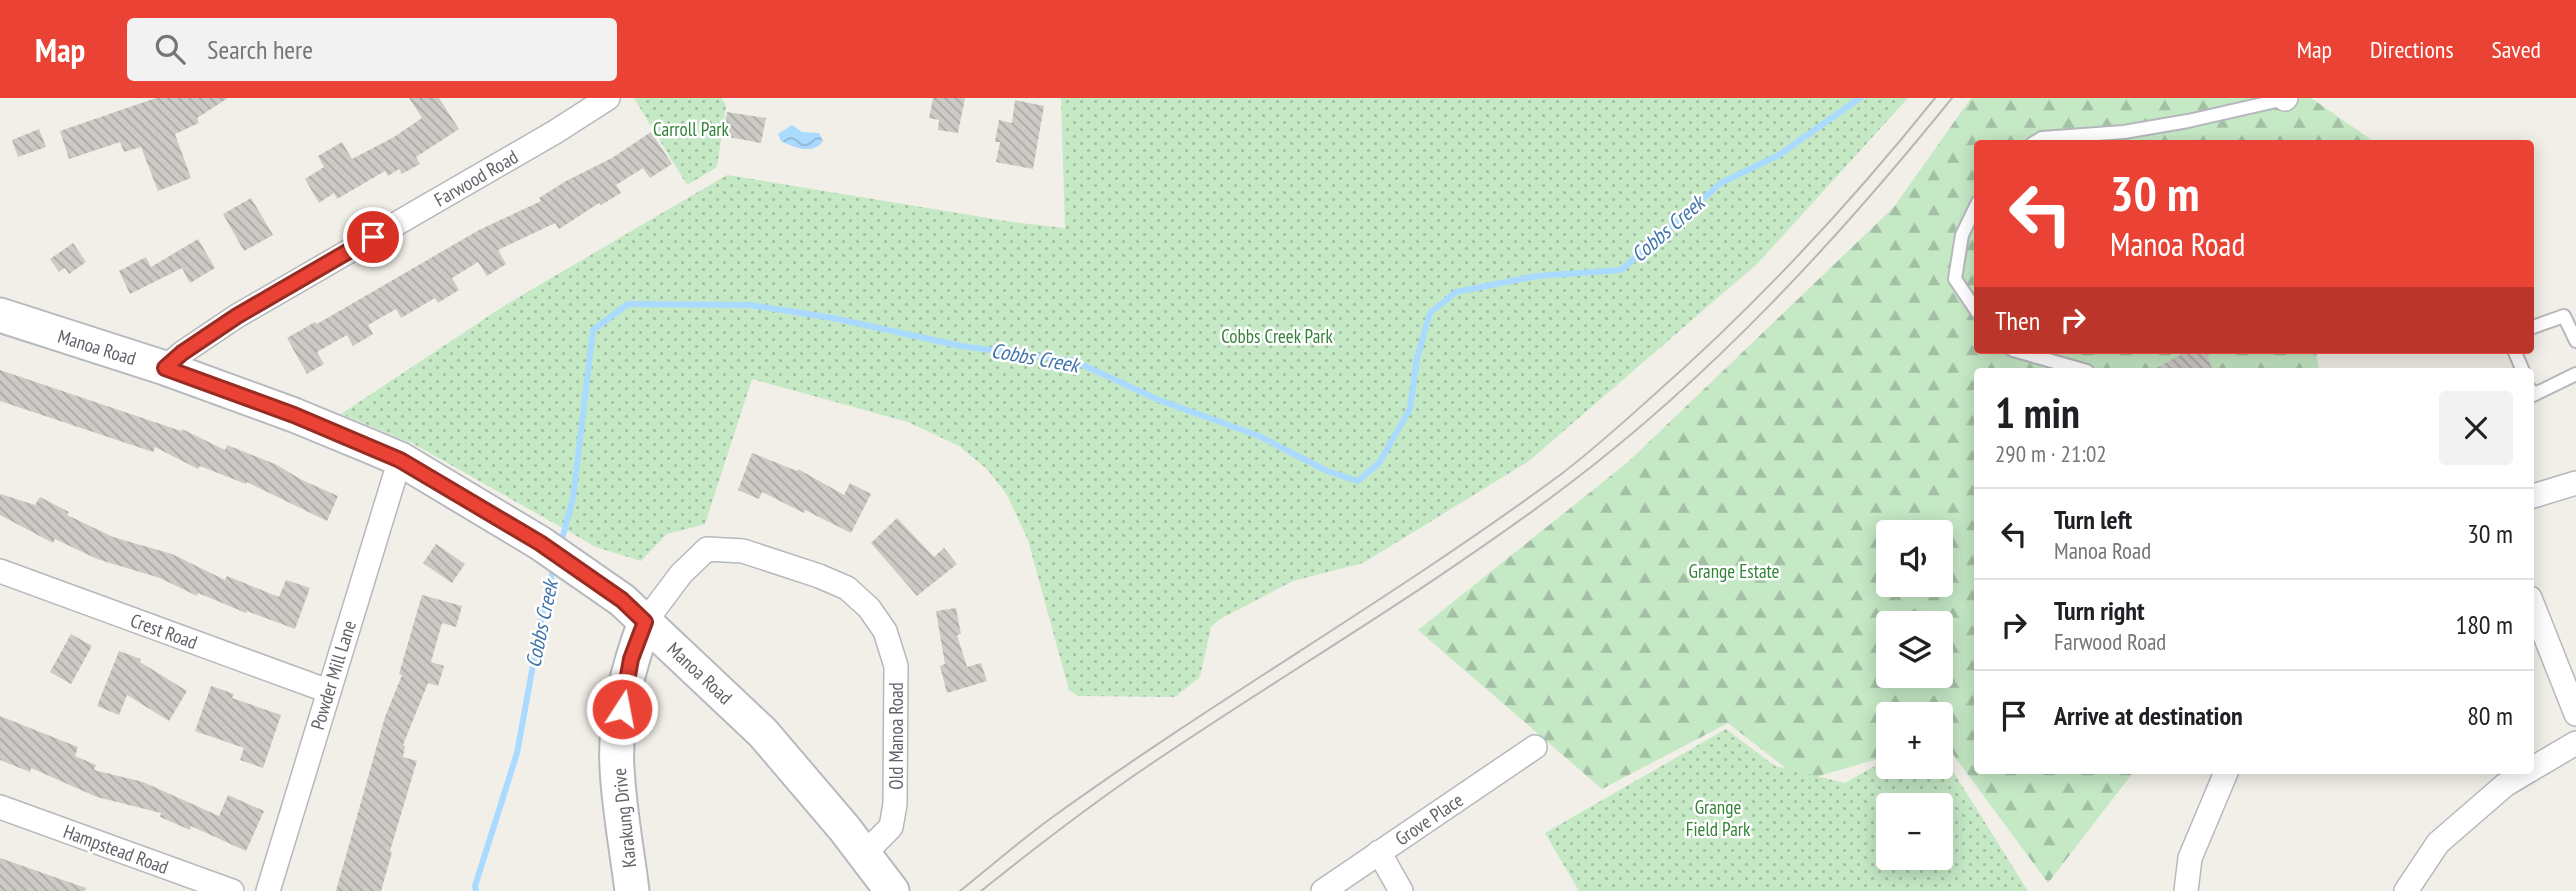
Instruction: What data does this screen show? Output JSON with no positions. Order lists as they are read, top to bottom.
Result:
{
  "streets": {
    "main road": ["Manoa Road", "Karakung Drive"],
    "street": [
      "Farwood Road",
      "Crest Road",
      "Powder Mill Lane",
      "Old Manoa Road",
      "Grove Place",
      "Hampstead Road"
    ]
  },
  "crossings": [
    ["Farwood Road", "Manoa Road"],
    ["Manoa Road", "Powder Mill Lane"],
    ["Manoa Road", "Old Manoa Road"],
    ["Manoa Road", "Karakung Drive"],
    ["Crest Road", "Powder Mill Lane"],
    ["Old Manoa Road", "Karakung Drive"]
  ],
  "water": ["Cobbs Creek"],
  "parks": [
    "Carroll Park",
    "Cobbs Creek Park",
    "Grange Estate",
    "Grange Field Park"
  ],
  "page": {
    "header": "Map",
    "search": "Search here",
    "nav": ["Map", "Directions", "Saved"],
    "turn": ["30 m", "Manoa Road"],
    "then": "Then",
    "heading": ["1 min", "290 m · 21:02"],
    "list": [
      {
        "name": "Turn left",
        "note": "Manoa Road",
        "value": "30 m"
      },
      {
        "name": "Turn right",
        "note": "Farwood Road",
        "value": "180 m"
      },
      {
        "name": "Arrive at destination",
        "value": "80 m"
      }
    ],
    "map_buttons": ["+", "−"]
  }
}
